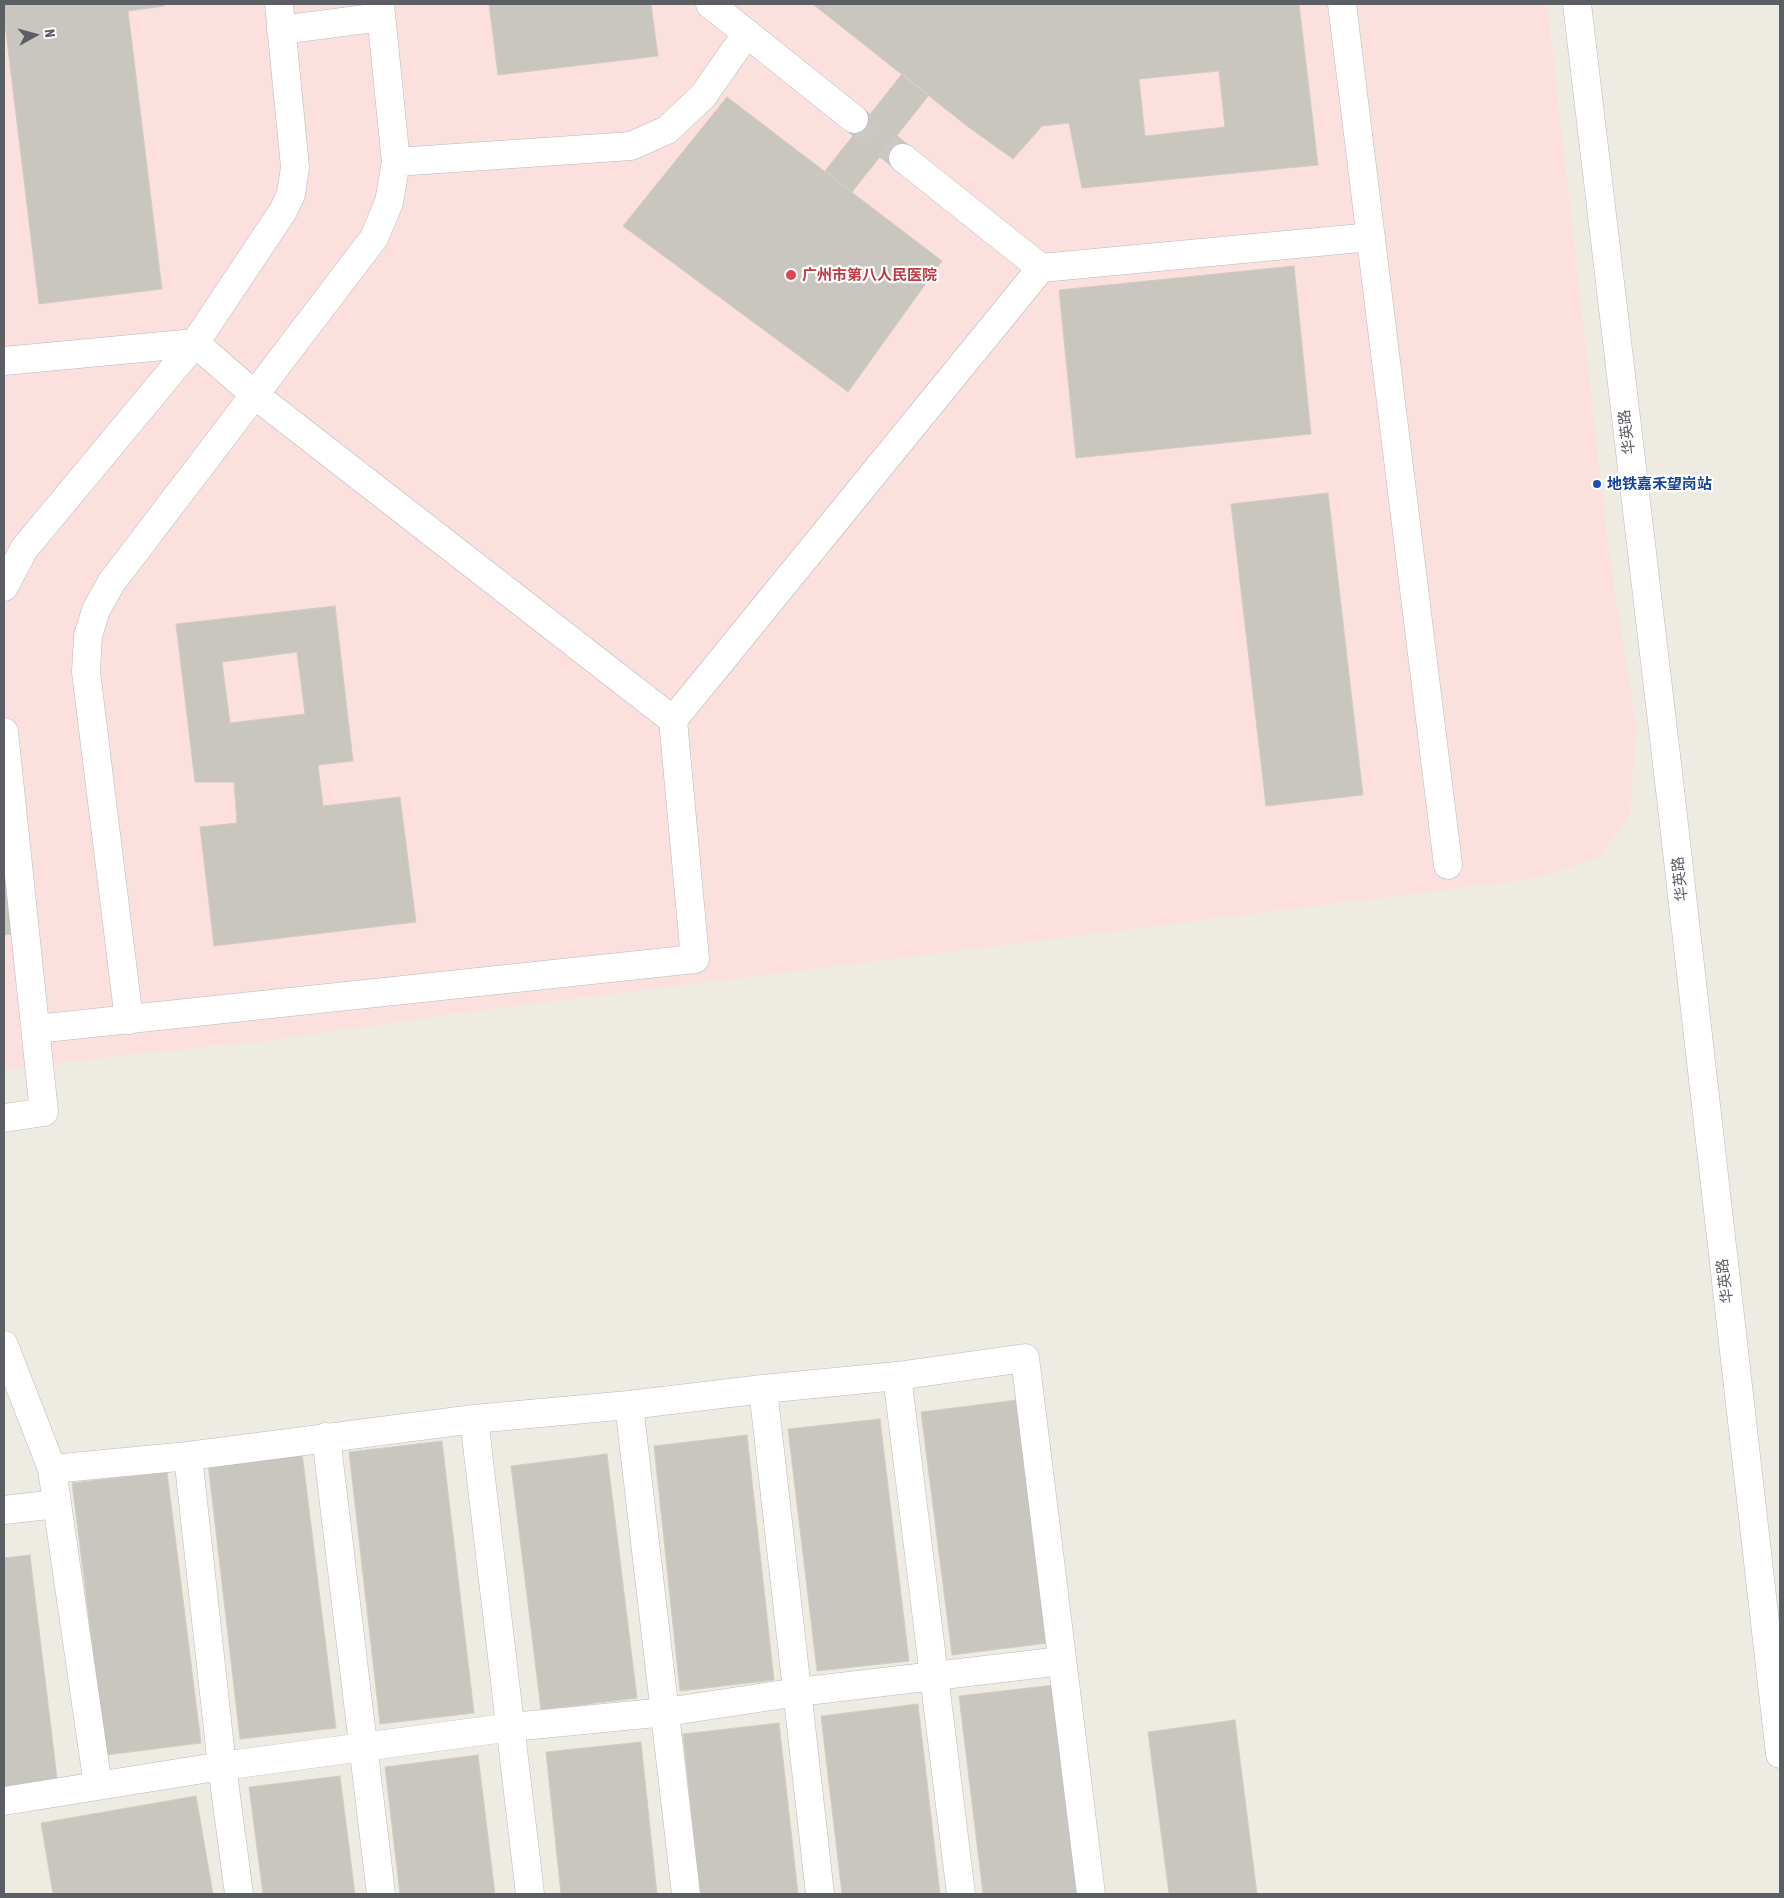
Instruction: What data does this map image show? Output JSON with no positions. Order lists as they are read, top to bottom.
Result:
{
  "streets": {
    "street": ["华英路"]
  },
  "places": ["广州市第八人民医院", "地铁嘉禾望岗站"],
  "north": "right"
}
